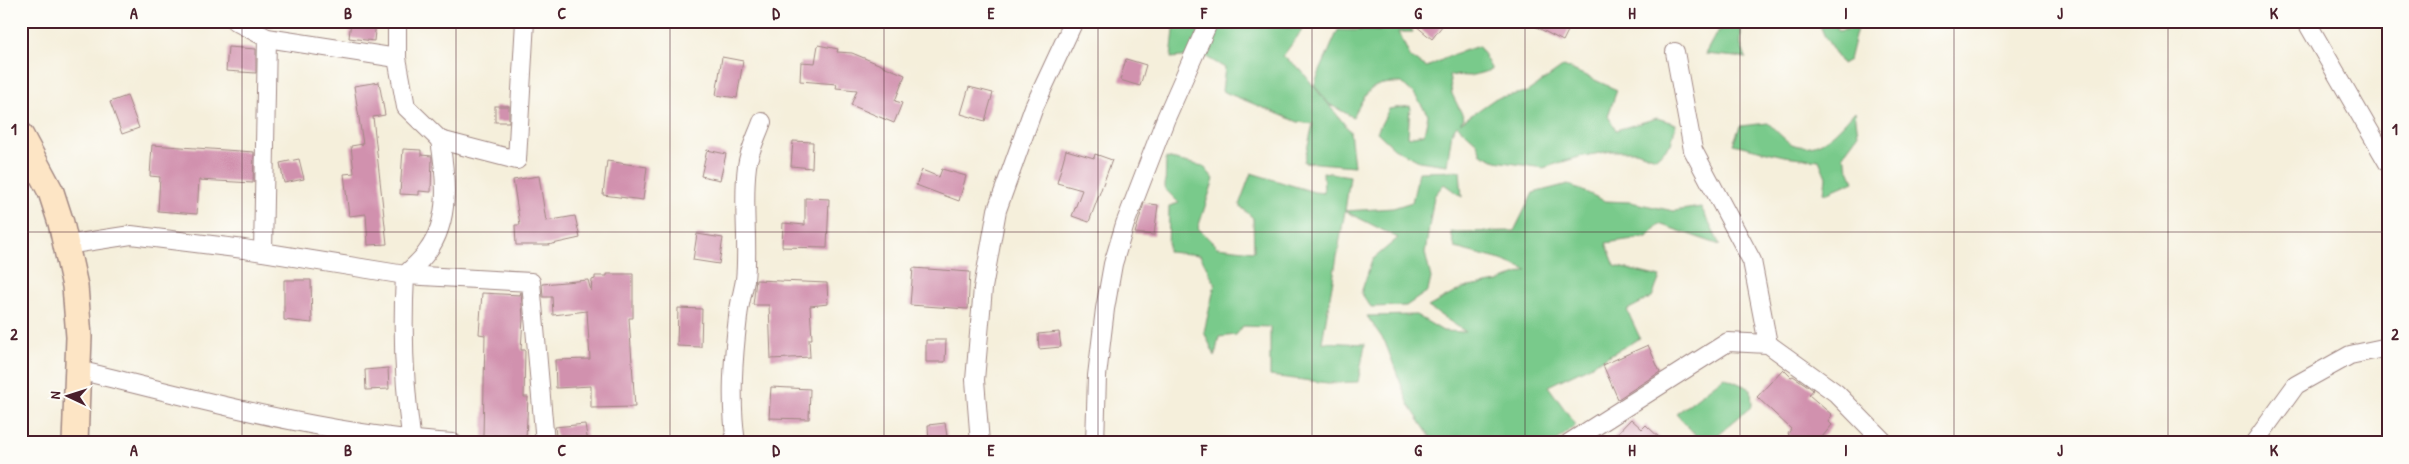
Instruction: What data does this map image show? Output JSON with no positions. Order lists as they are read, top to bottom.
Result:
{
  "north": "left",
  "grid": {
    "columns": [
      "A",
      "B",
      "C",
      "D",
      "E",
      "F",
      "G",
      "H",
      "I",
      "J",
      "K"
    ],
    "rows": ["1", "2"]
  }
}
